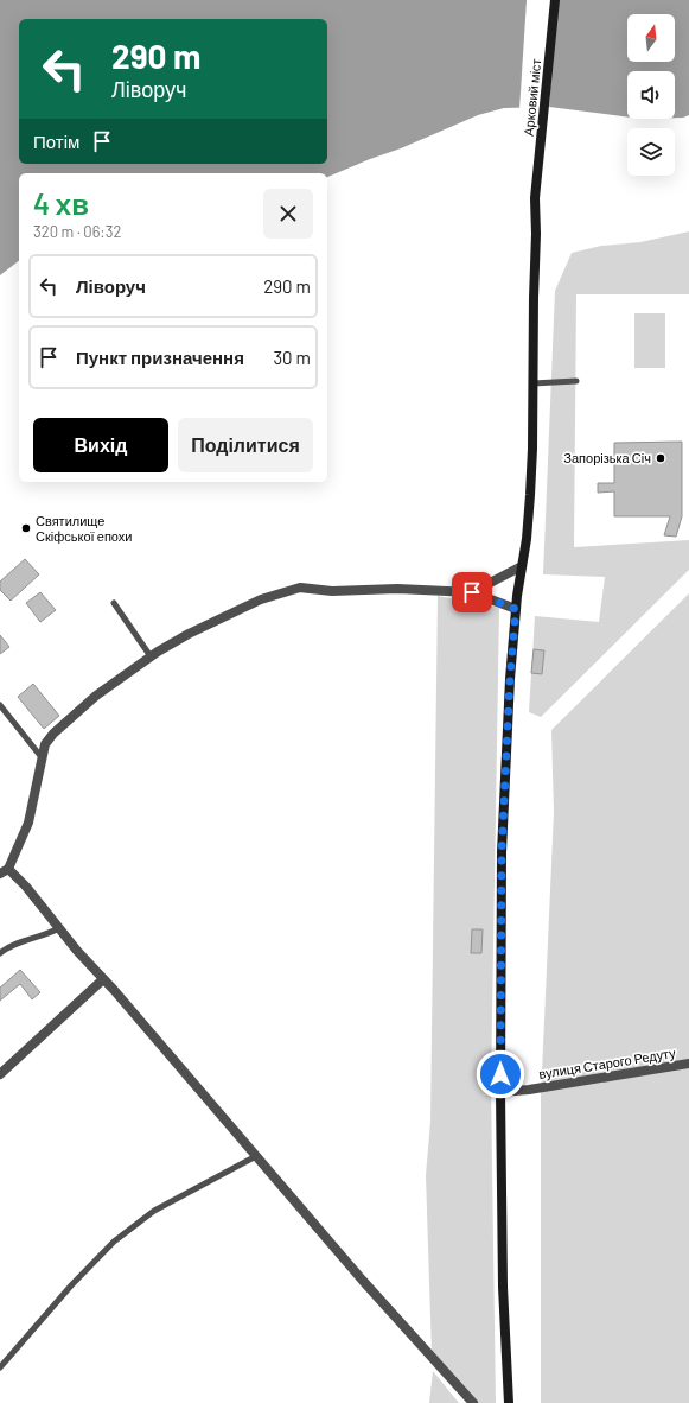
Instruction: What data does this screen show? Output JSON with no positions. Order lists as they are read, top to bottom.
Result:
{
  "streets": {
    "main road": ["Арковий міст"],
    "street": ["вулиця Старого Редуту"]
  },
  "crossings": [
    ["Арковий міст", "вулиця Старого Редуту"]
  ],
  "places": ["Запорізька Січ", "Святилище Скіфської епохи"],
  "north": "top",
  "page": {
    "turn": ["290 m", "Ліворуч"],
    "then": "Потім",
    "heading": ["4 хв", "320 m · 06:32"],
    "list": [
      {
        "name": "Ліворуч",
        "value": "290 m"
      },
      {
        "name": "Пункт призначення",
        "value": "30 m"
      }
    ],
    "buttons": ["Вихід", "Поділитися"]
  }
}
